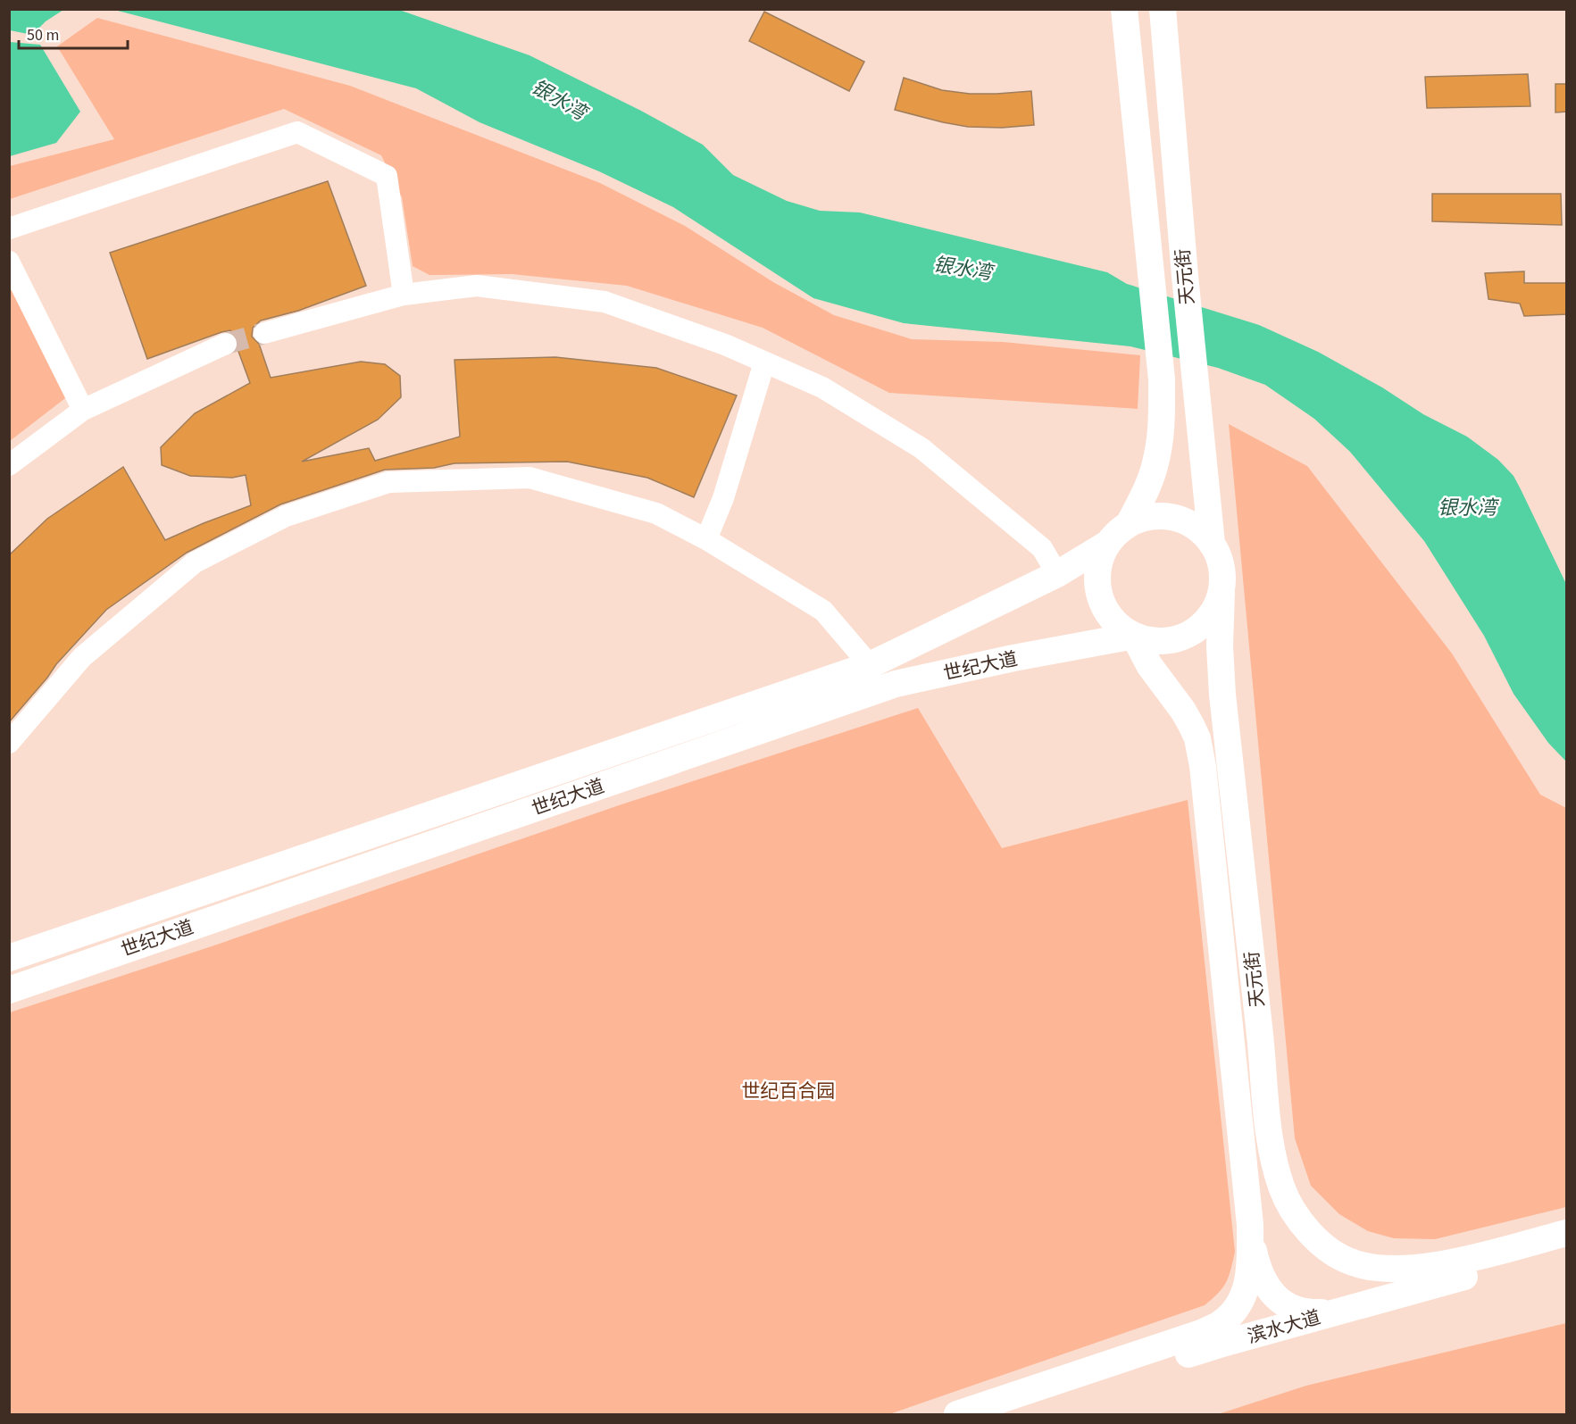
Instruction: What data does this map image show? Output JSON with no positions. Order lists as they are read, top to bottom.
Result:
{
  "streets": {
    "main road": ["天元街", "世纪大道", "滨水大道"]
  },
  "crossings": [
    ["天元街", "世纪大道"],
    ["天元街", "滨水大道"]
  ],
  "water": ["银水湾"],
  "parks": ["世纪百合园"],
  "scale_bar": "50 m"
}
